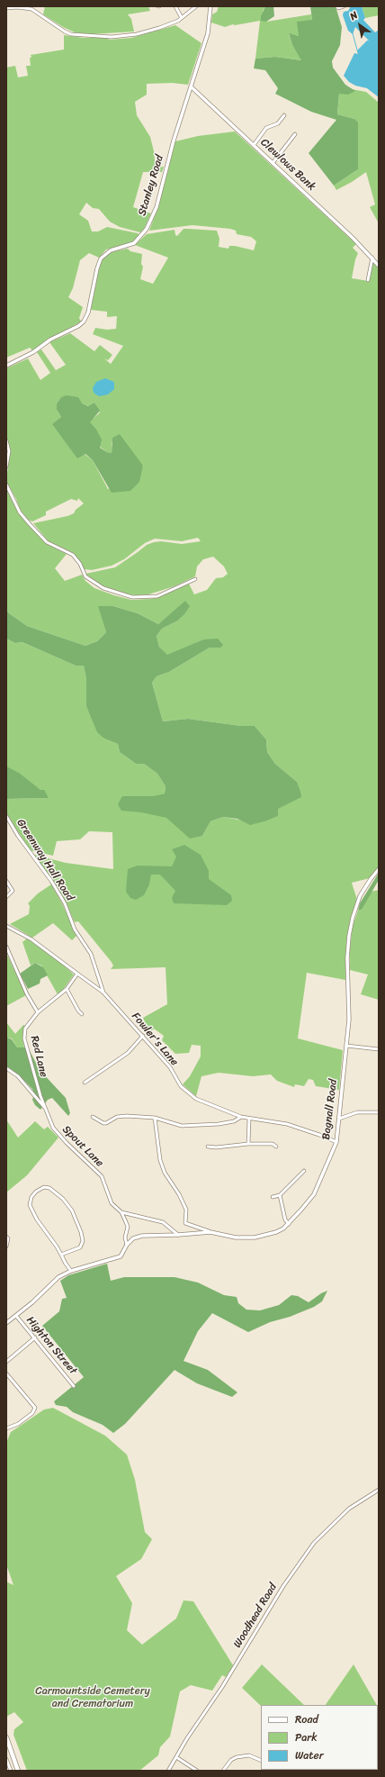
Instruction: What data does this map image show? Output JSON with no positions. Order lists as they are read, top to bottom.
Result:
{
  "streets": {
    "street": [
      "Clewlows Bank",
      "Stanley Road",
      "Greenway Hall Road",
      "Fowler's Lane",
      "Red Lane",
      "Bagnall Road",
      "Spout Lane",
      "Highton Street",
      "Woodhead Road"
    ]
  },
  "crossings": [
    ["Clewlows Bank", "Stanley Road"],
    ["Greenway Hall Road", "Fowler's Lane"],
    ["Fowler's Lane", "Bagnall Road"],
    ["Red Lane", "Spout Lane"],
    ["Bagnall Road", "Spout Lane"],
    ["Bagnall Road", "Highton Street"]
  ],
  "parks": ["Carmountside Cemetery and Crematorium"],
  "legend": ["Road", "Park", "Water"],
  "north": "top left"
}
